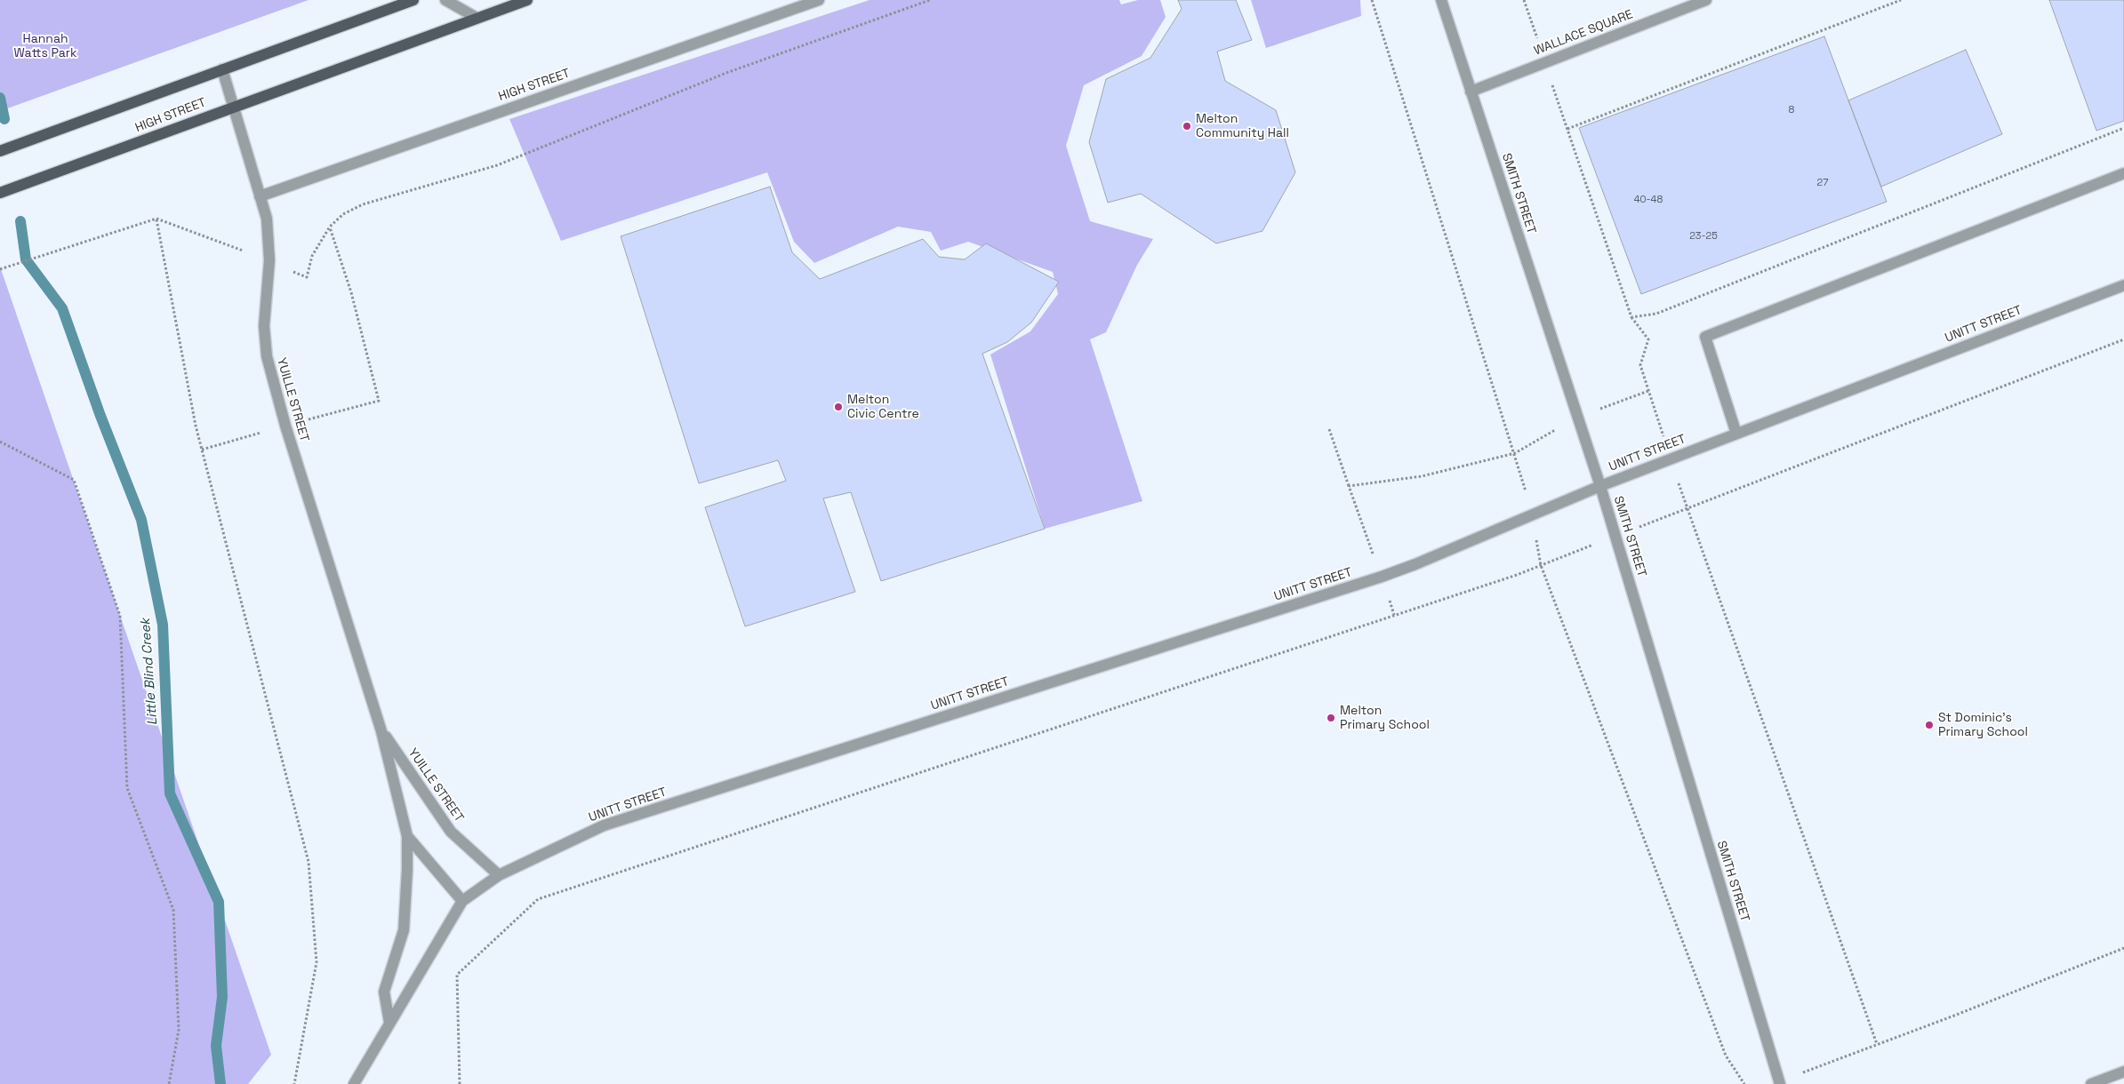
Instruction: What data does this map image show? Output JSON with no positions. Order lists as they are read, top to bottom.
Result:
{
  "streets": {
    "main road": ["HIGH STREET"],
    "street": [
      "WALLACE SQUARE",
      "SMITH STREET",
      "UNITT STREET",
      "YUILLE STREET"
    ]
  },
  "crossings": [
    ["WALLACE SQUARE", "SMITH STREET"],
    ["HIGH STREET", "YUILLE STREET"],
    ["SMITH STREET", "UNITT STREET"],
    ["UNITT STREET", "YUILLE STREET"]
  ],
  "water": ["Little Blind Creek"],
  "parks": ["Hannah Watts Park"],
  "places": [
    "Melton Community Hall",
    "Melton Civic Centre",
    "Melton Primary School",
    "St Dominic's Primary School"
  ],
  "house_numbers": [
    "8",
    "27",
    "40-48",
    "23-25"
  ]
}
